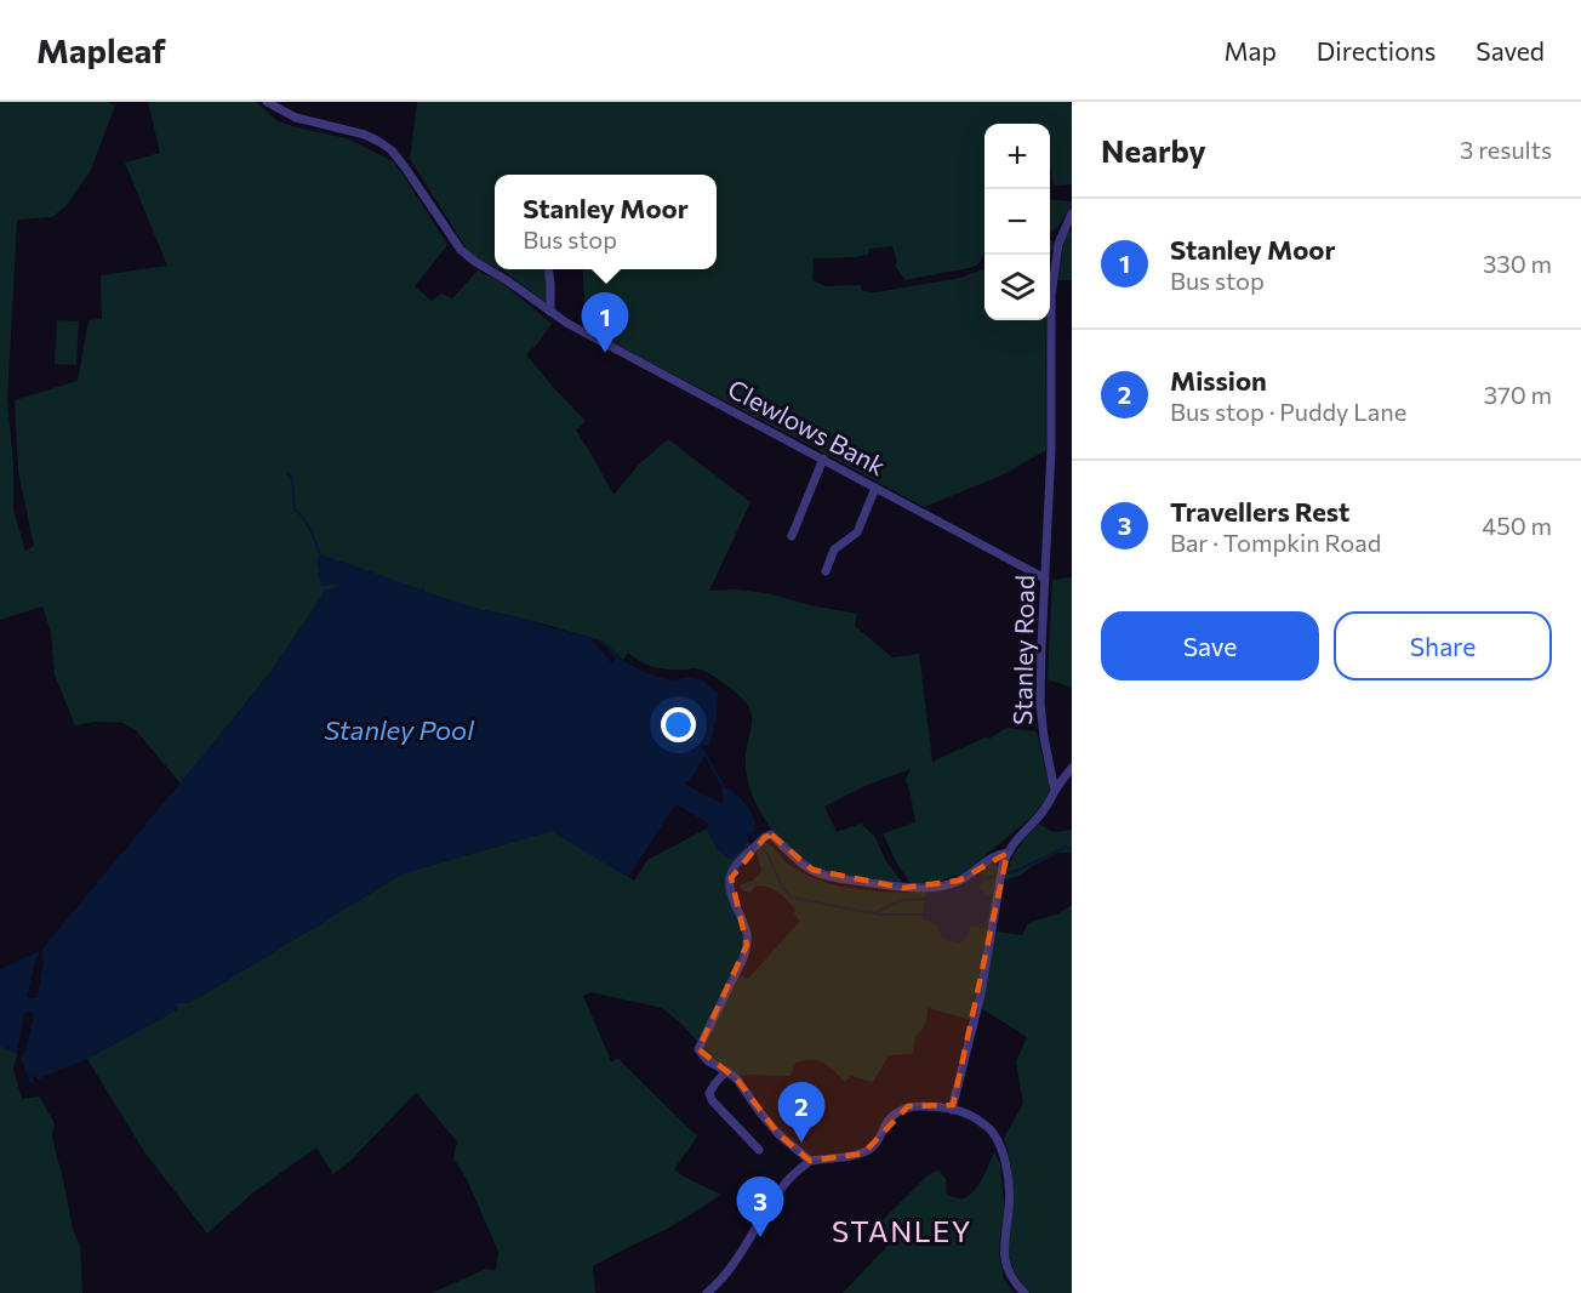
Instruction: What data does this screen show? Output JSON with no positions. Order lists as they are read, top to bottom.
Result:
{
  "streets": {
    "street": ["Clewlows Bank", "Stanley Road"]
  },
  "crossings": [
    ["Clewlows Bank", "Stanley Road"]
  ],
  "districts": ["STANLEY"],
  "water": ["Stanley Pool"],
  "page": {
    "header": "Mapleaf",
    "nav": ["Map", "Directions", "Saved"],
    "heading": ["Nearby", "3 results"],
    "map_buttons": ["+", "−"],
    "popup": ["Stanley Moor", "Bus stop"],
    "list": [
      {
        "mark": "1",
        "name": "Stanley Moor",
        "note": "Bus stop",
        "value": "330 m"
      },
      {
        "mark": "2",
        "name": "Mission",
        "note": "Bus stop · Puddy Lane",
        "value": "370 m"
      },
      {
        "mark": "3",
        "name": "Travellers Rest",
        "note": "Bar · Tompkin Road",
        "value": "450 m"
      }
    ],
    "pins": ["1", "2", "3"],
    "buttons": ["Save", "Share"]
  }
}
